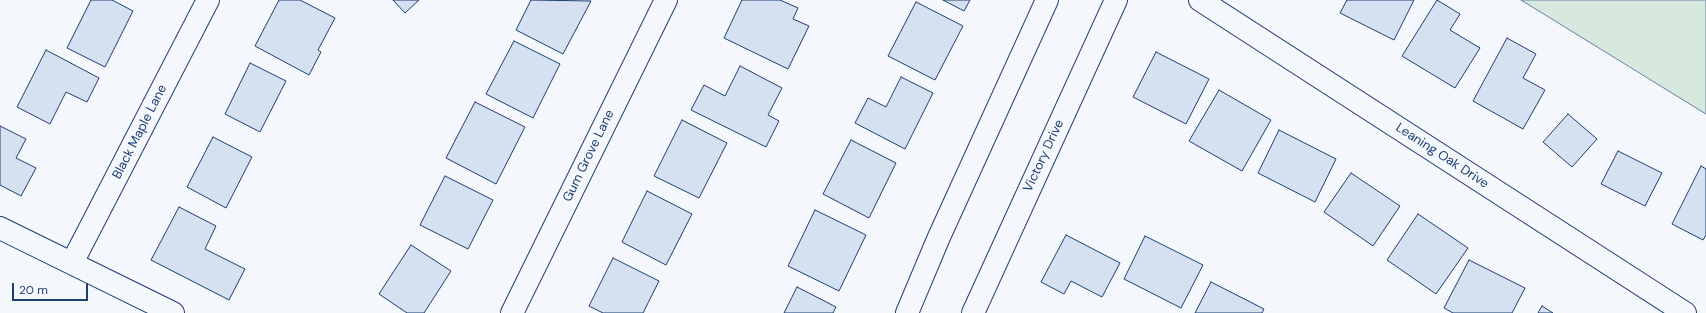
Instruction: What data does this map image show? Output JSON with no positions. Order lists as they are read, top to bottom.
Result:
{
  "streets": {
    "street": [
      "Black Maple Lane",
      "Gum Grove Lane",
      "Victory Drive",
      "Leaning Oak Drive"
    ]
  },
  "scale_bar": "20 m"
}
